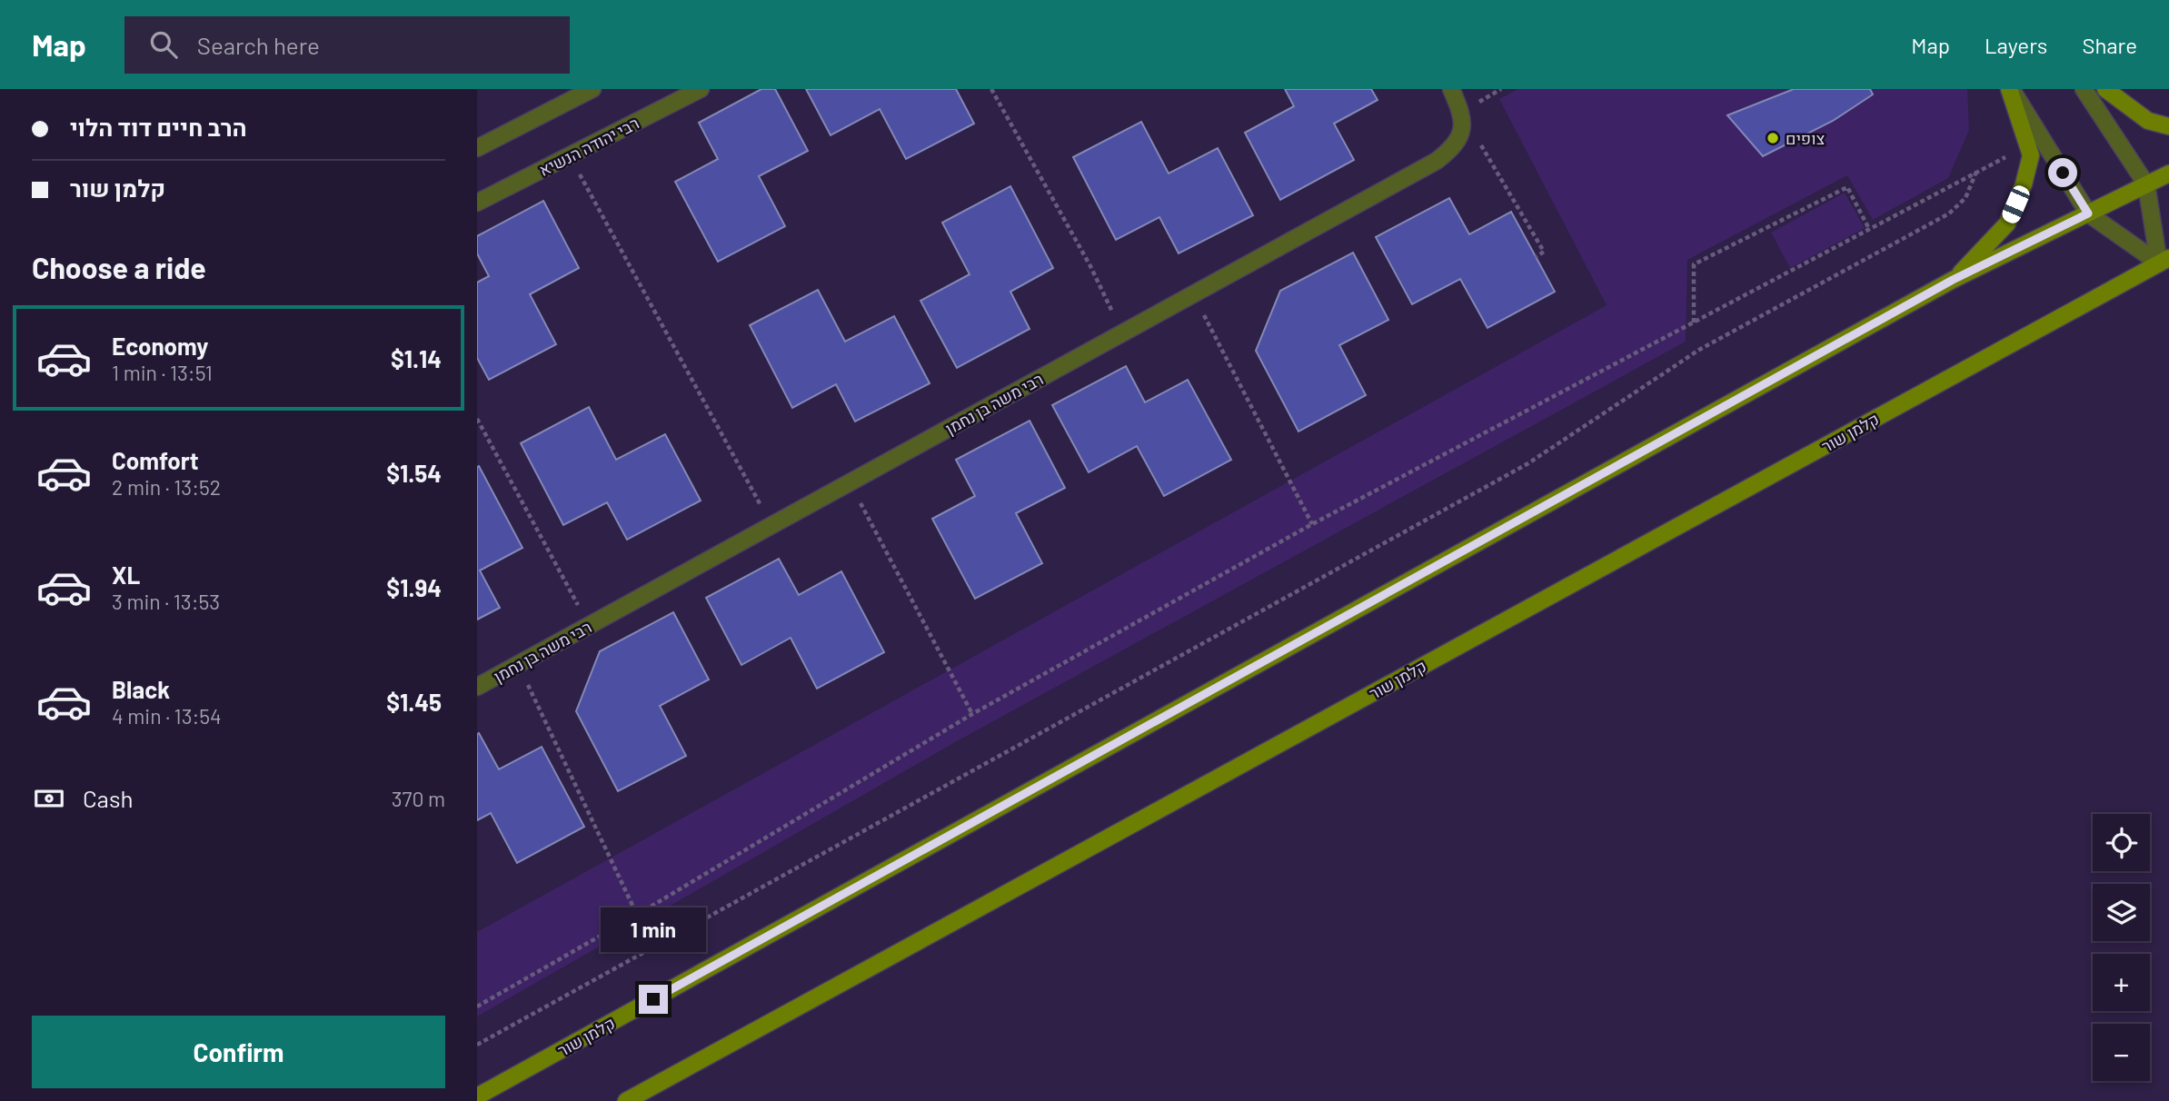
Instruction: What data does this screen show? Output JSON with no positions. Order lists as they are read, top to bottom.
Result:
{
  "streets": {
    "main road": ["קלמן שור"],
    "street": ["רבי יהודה הנשיא", "רבי משה בן נחמן"]
  },
  "places": ["צופים"],
  "page": {
    "header": "Map",
    "search": "Search here",
    "nav": ["Map", "Layers", "Share"],
    "banner": ["הרב חיים דוד הלוי", "קלמן שור"],
    "heading": "Choose a ride",
    "list": [
      {
        "name": "Economy",
        "note": "1 min · 13:51",
        "value": "$1.14"
      },
      {
        "name": "Comfort",
        "note": "2 min · 13:52",
        "value": "$1.54"
      },
      {
        "name": "XL",
        "note": "3 min · 13:53",
        "value": "$1.94"
      },
      {
        "name": "Black",
        "note": "4 min · 13:54",
        "value": "$1.45"
      }
    ],
    "pay": ["Cash", "370 m"],
    "map_buttons": ["+", "−"],
    "bubble": "1 min",
    "buttons": "Confirm"
  }
}
